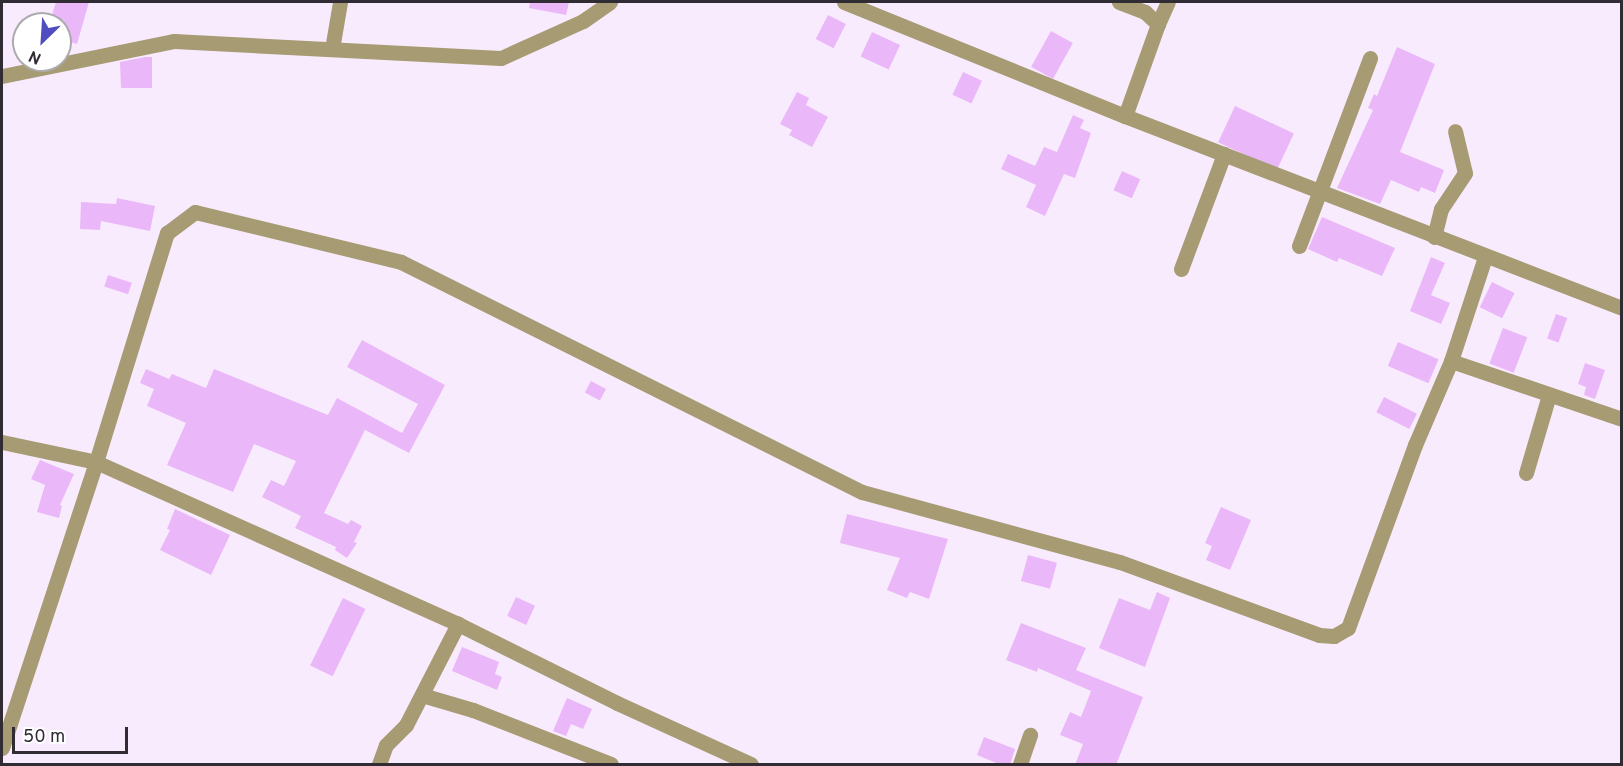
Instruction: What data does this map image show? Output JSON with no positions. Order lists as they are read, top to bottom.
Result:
{
  "scale_bar": "50 m",
  "north": "bottom left"
}
